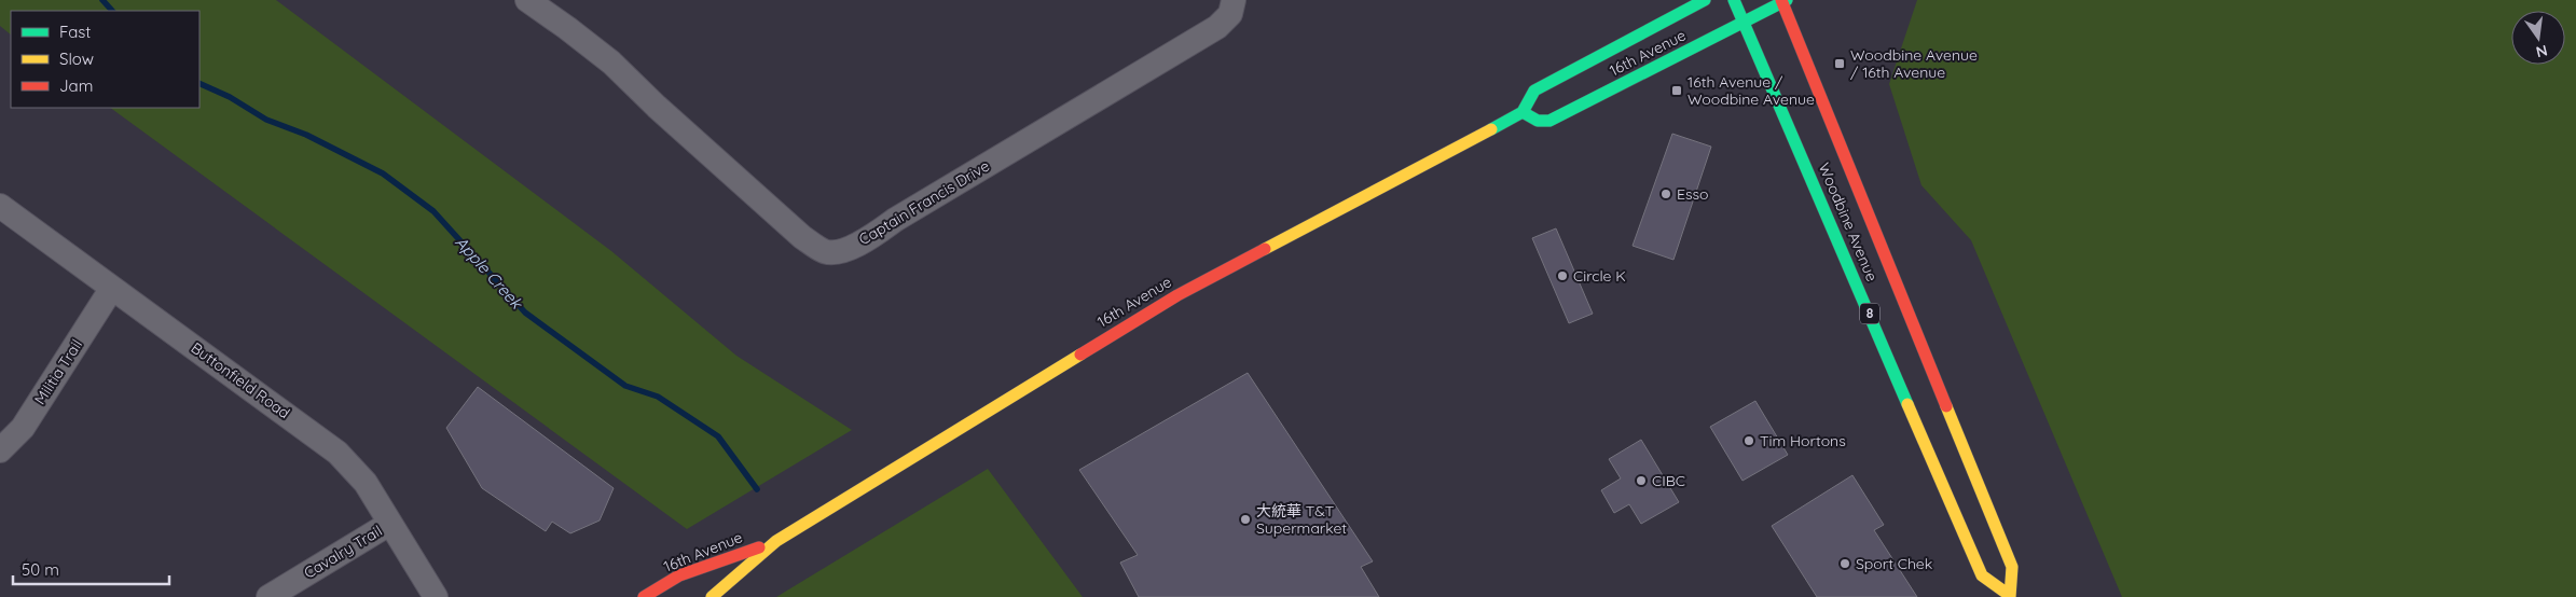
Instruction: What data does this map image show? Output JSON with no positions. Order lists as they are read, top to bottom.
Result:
{
  "streets": {
    "main road": ["16th Avenue", "Woodbine Avenue", "8"],
    "street": [
      "Captain Francis Drive",
      "Militia Trail",
      "Buttonfield Road",
      "Cavalry Trail"
    ]
  },
  "crossings": [
    ["16th Avenue", "Woodbine Avenue"],
    ["Militia Trail", "Buttonfield Road"],
    ["Buttonfield Road", "Cavalry Trail"]
  ],
  "water": ["Apple Creek"],
  "places": {
    "transit": ["Woodbine Avenue / 16th Avenue", "16th Avenue / Woodbine Avenue"],
    "other": [
      "Esso",
      "Circle K",
      "Tim Hortons",
      "CIBC",
      "大統華 T&T Supermarket",
      "Sport Chek"
    ]
  },
  "legend": ["Fast", "Slow", "Jam"],
  "scale_bar": "50 m",
  "north": "bottom"
}
